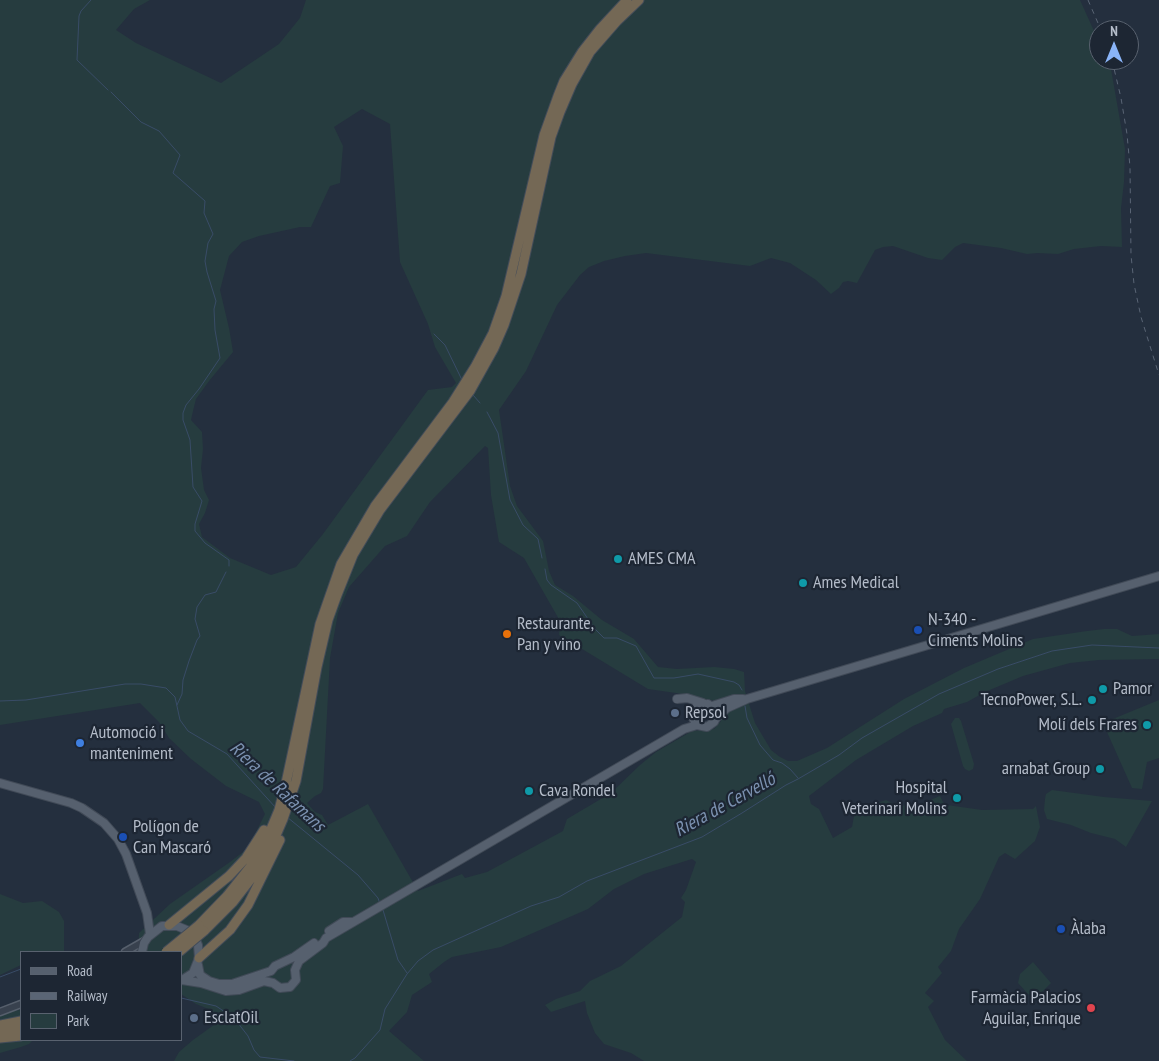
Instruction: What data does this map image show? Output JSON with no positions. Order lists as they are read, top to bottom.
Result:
{
  "water": ["Riera de Rafamans", "Riera de Cervelló"],
  "places": [
    "AMES CMA",
    "Ames Medical",
    "N-340 - Ciments Molins",
    "Restaurante, Pan y vino",
    "Pamor",
    "TecnoPower, S.L.",
    "Repsol",
    "Molí dels Frares",
    "Automoció i manteniment",
    "arnabat Group",
    "Cava Rondel",
    "Hospital Veterinari Molins",
    "Polígon de Can Mascaró",
    "Àlaba",
    "Farmàcia Palacios Aguilar, Enrique",
    "EsclatOil"
  ],
  "legend": ["Road", "Railway", "Park"],
  "north": "top"
}
